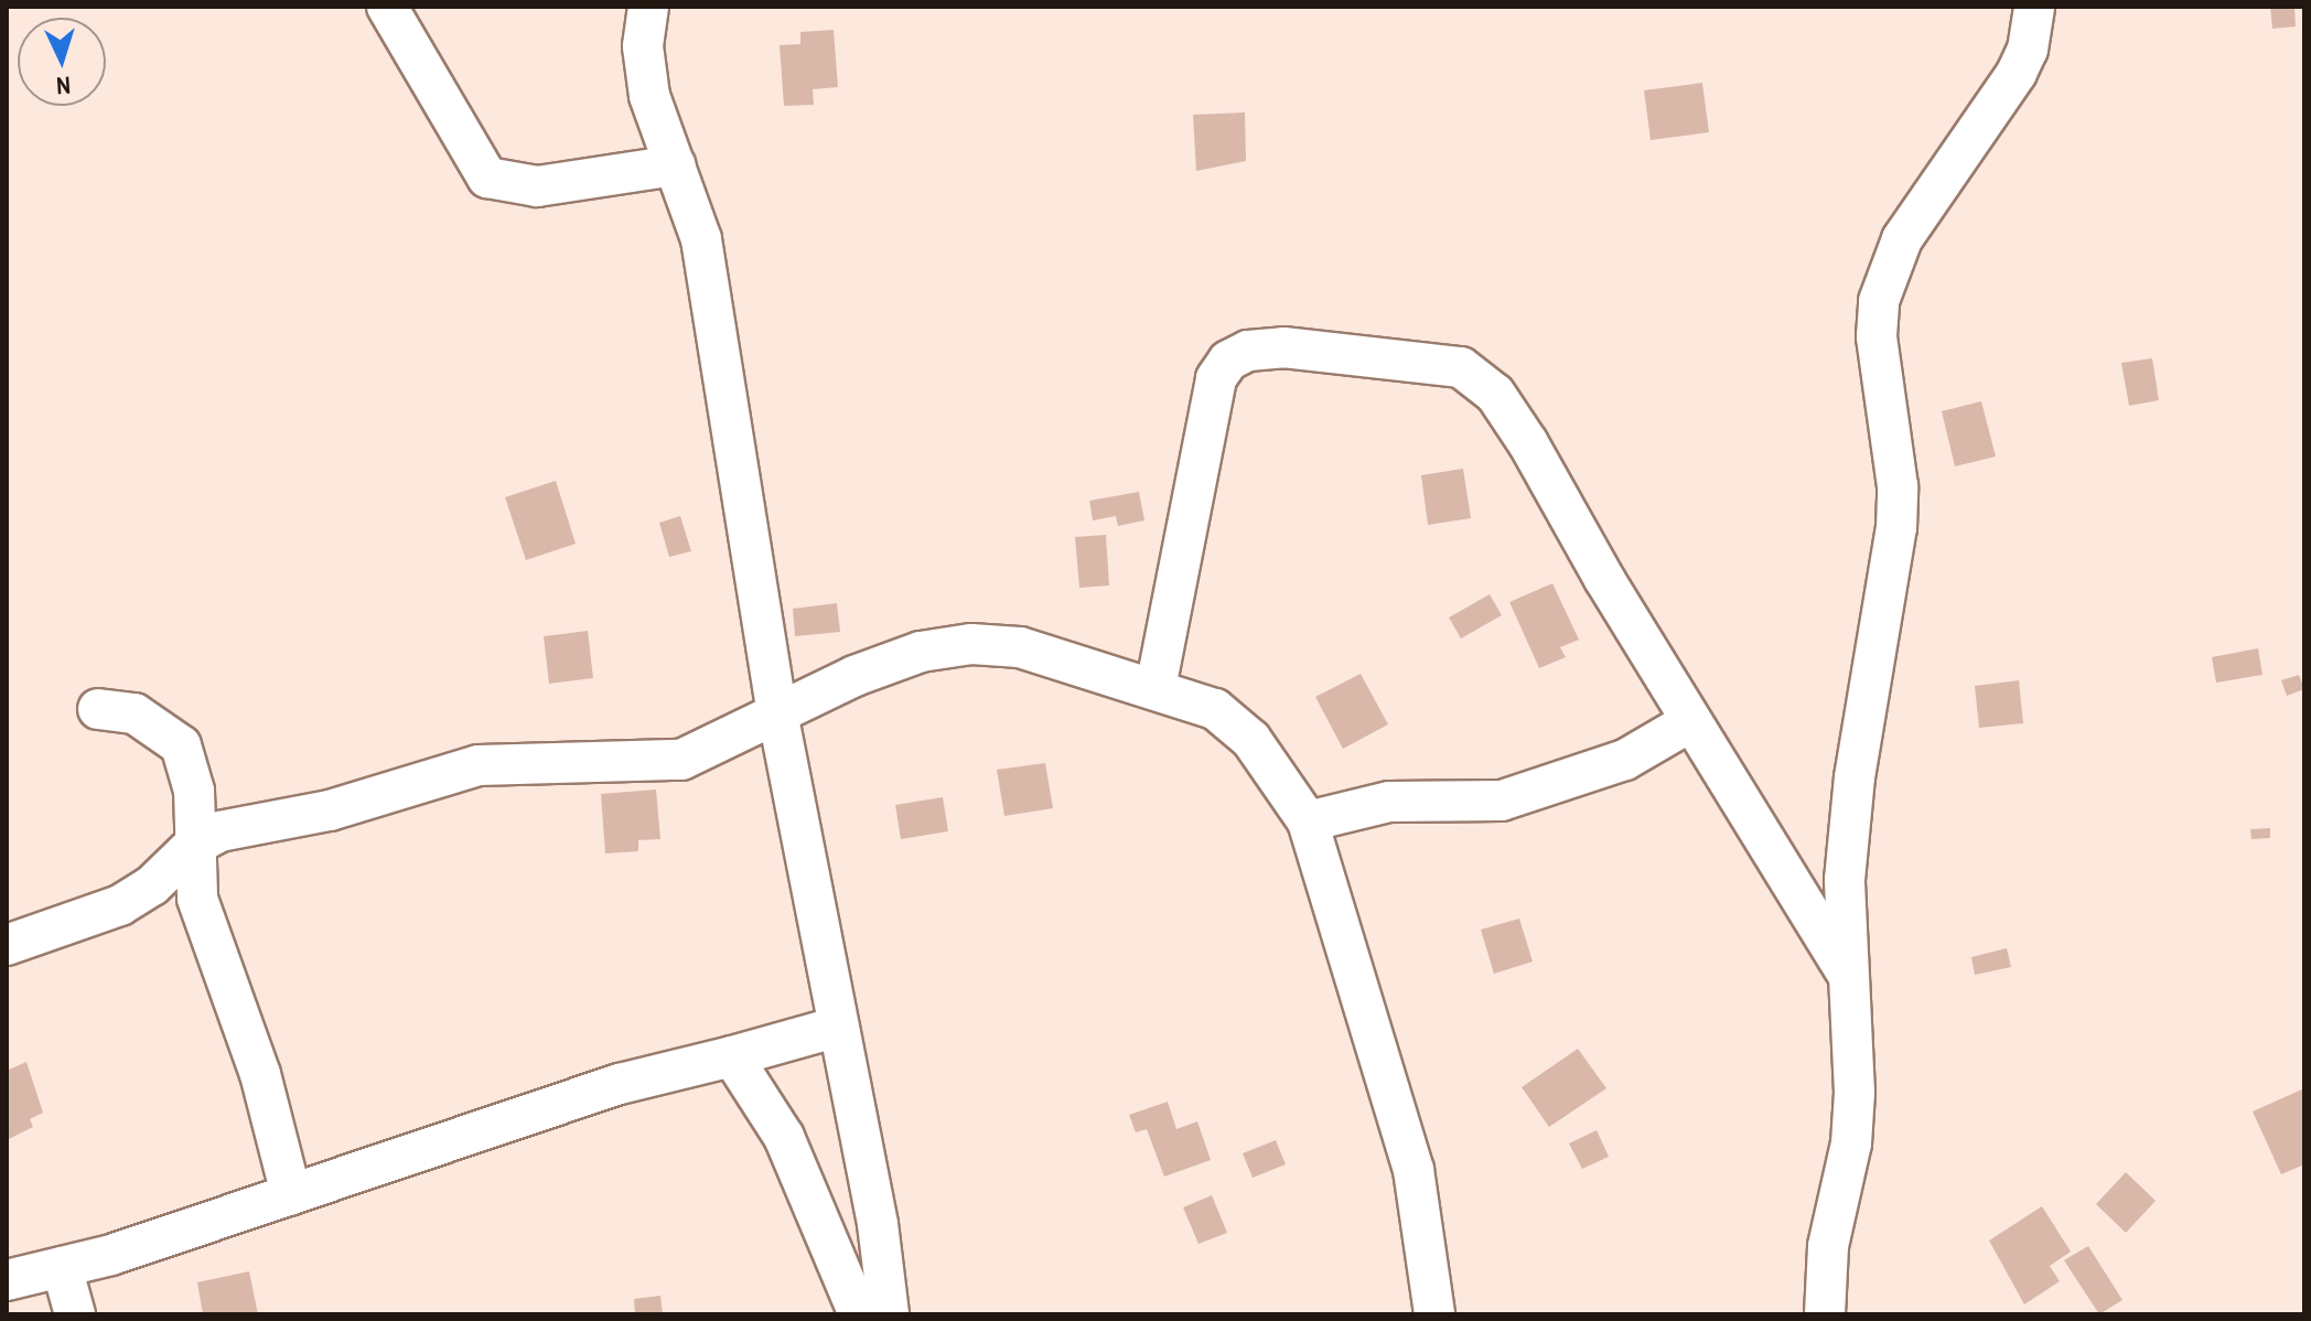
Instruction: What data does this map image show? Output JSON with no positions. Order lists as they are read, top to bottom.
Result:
{
  "north": "bottom"
}
